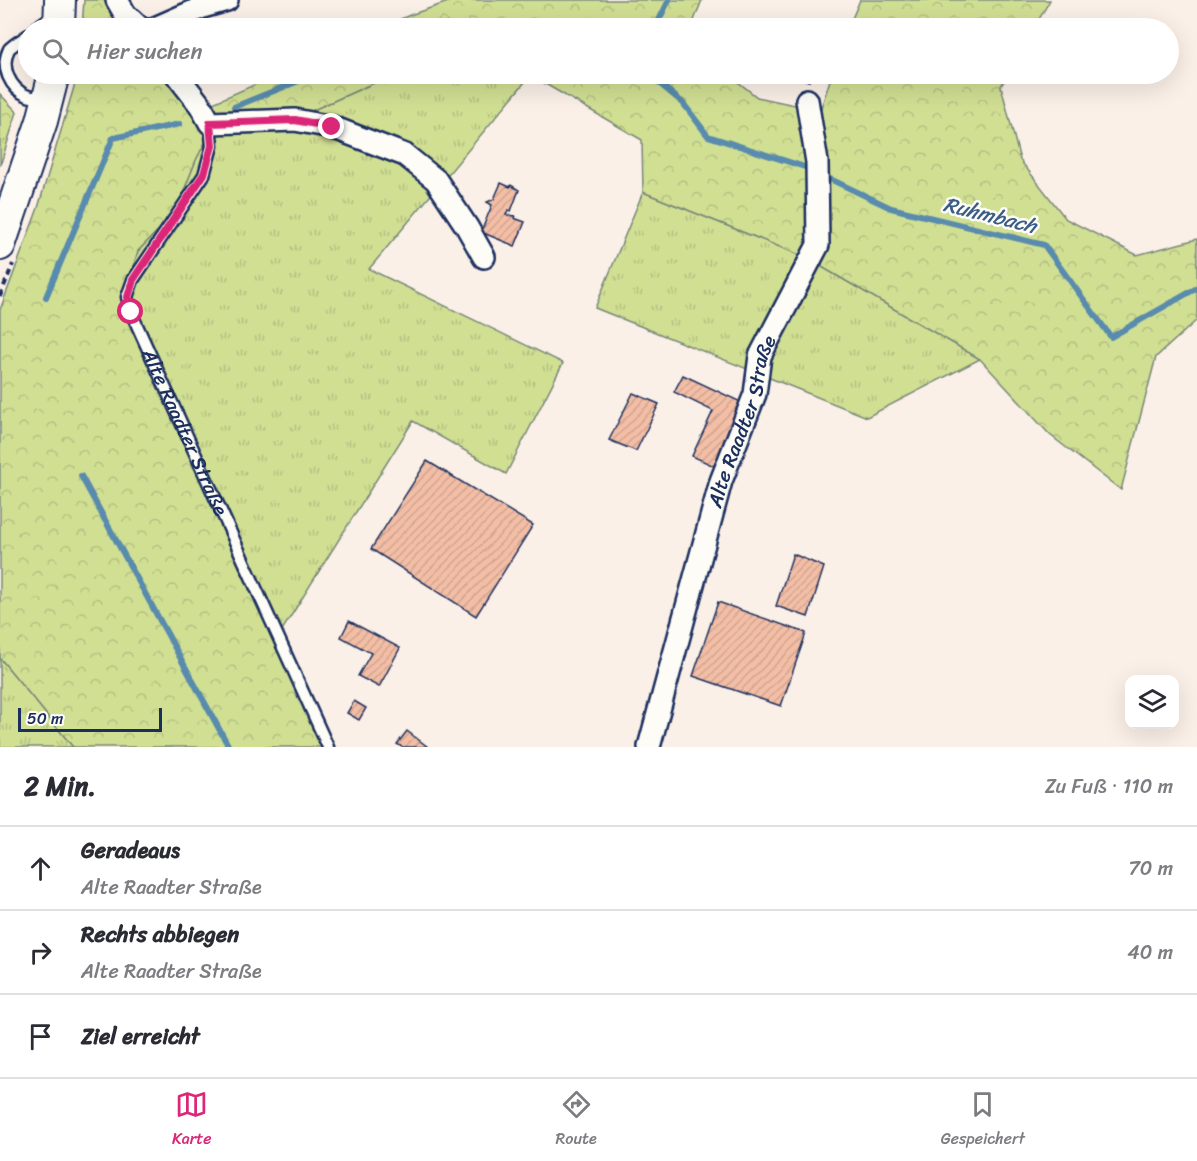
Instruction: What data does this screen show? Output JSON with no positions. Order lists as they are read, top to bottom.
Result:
{
  "streets": {
    "street": ["Alte Raadter Straße"]
  },
  "water": ["Ruhmbach"],
  "scale_bar": "50 m",
  "page": {
    "search": "Hier suchen",
    "scale": "50 m",
    "heading": ["2 Min.", "Zu Fuß · 110 m"],
    "list": [
      ["Geradeaus", "Alte Raadter Straße", "70 m"],
      ["Rechts abbiegen", "Alte Raadter Straße", "40 m"],
      "Ziel erreicht"
    ],
    "nav": ["Karte", "Route", "Gespeichert"]
  }
}
